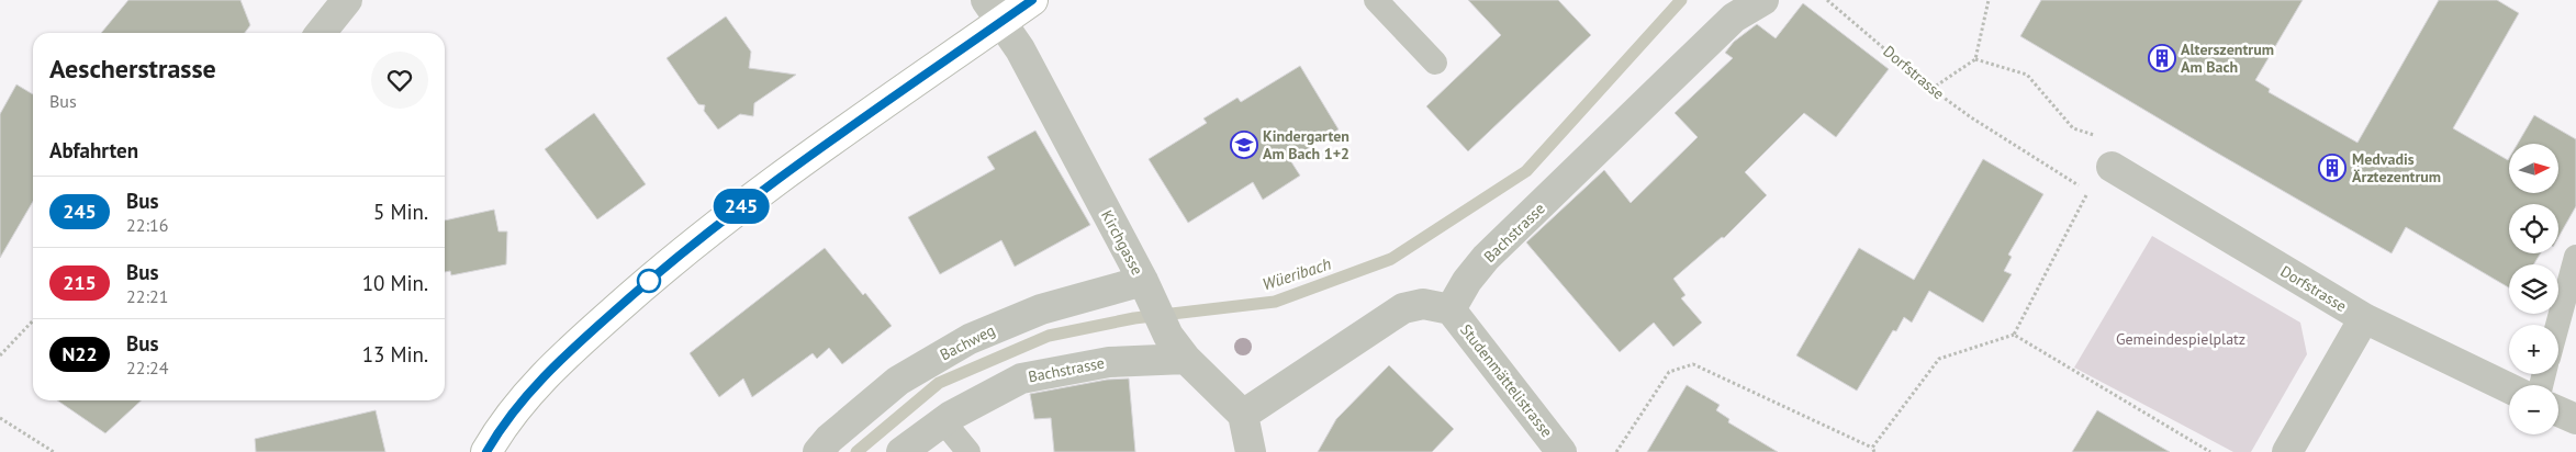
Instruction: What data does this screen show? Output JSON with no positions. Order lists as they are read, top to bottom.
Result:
{
  "streets": {
    "street": [
      "Dorfstrasse",
      "Bachstrasse",
      "Kirchgasse",
      "Bachweg",
      "Studenmättelistrasse"
    ]
  },
  "crossings": [
    ["Bachstrasse", "Kirchgasse"],
    ["Bachstrasse", "Studenmättelistrasse"],
    ["Kirchgasse", "Bachweg"]
  ],
  "water": ["Wüeribach"],
  "parks": ["Gemeindespielplatz"],
  "places": {
    "building": ["Alterszentrum Am Bach", "Medvadis Ärztezentrum"],
    "school or university": ["Kindergarten Am Bach 1+2"]
  },
  "lines": ["bus line 245"],
  "north": "right",
  "page": {
    "on_map": "245",
    "heading": [
      ["Aescherstrasse", "Bus"],
      "Abfahrten"
    ],
    "map_buttons": ["+", "−"],
    "list": [
      {
        "mark": "245",
        "name": "Bus",
        "note": "22:16",
        "value": "5 Min."
      },
      {
        "mark": "215",
        "name": "Bus",
        "note": "22:21",
        "value": "10 Min."
      },
      {
        "mark": "N22",
        "name": "Bus",
        "note": "22:24",
        "value": "13 Min."
      }
    ]
  }
}
